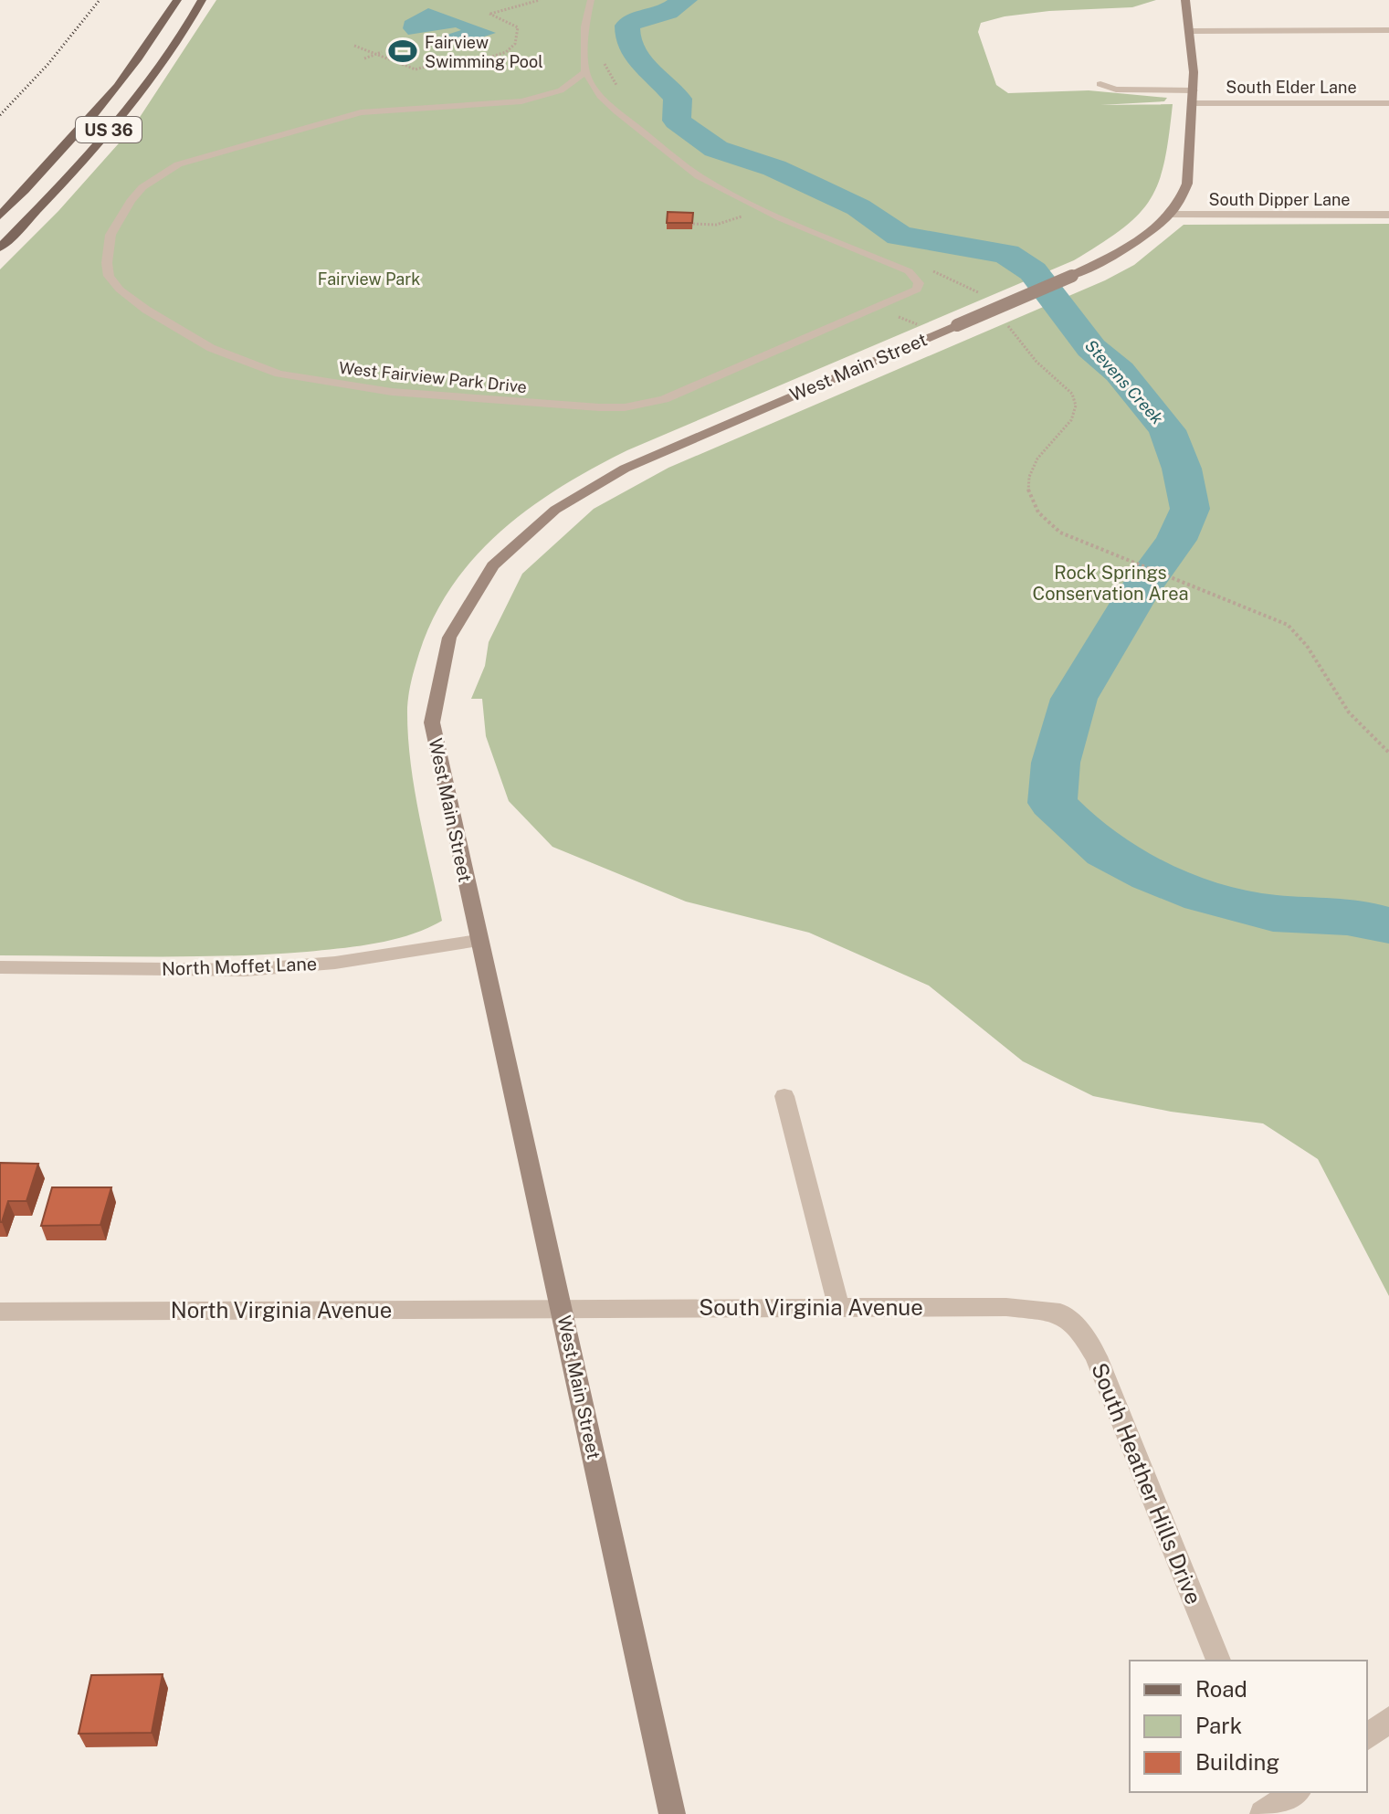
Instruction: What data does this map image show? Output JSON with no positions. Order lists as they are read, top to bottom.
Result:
{
  "streets": {
    "main road": ["US 36"],
    "street": [
      "South Elder Lane",
      "South Dipper Lane",
      "West Main Street",
      "North Moffet Lane",
      "South Virginia Avenue",
      "North Virginia Avenue",
      "South Heather Hills Drive"
    ],
    "lane": ["West Fairview Park Drive"]
  },
  "crossings": [
    ["South Elder Lane", "West Main Street"],
    ["South Dipper Lane", "West Main Street"],
    ["West Main Street", "North Moffet Lane"],
    ["West Main Street", "South Virginia Avenue"],
    ["West Main Street", "North Virginia Avenue"],
    ["South Virginia Avenue", "North Virginia Avenue"],
    ["South Virginia Avenue", "South Heather Hills Drive"]
  ],
  "water": ["Stevens Creek"],
  "parks": ["Fairview Park", "Rock Springs Conservation Area"],
  "places": {
    "sports": ["Fairview Swimming Pool"]
  },
  "legend": ["Road", "Park", "Building"]
}
